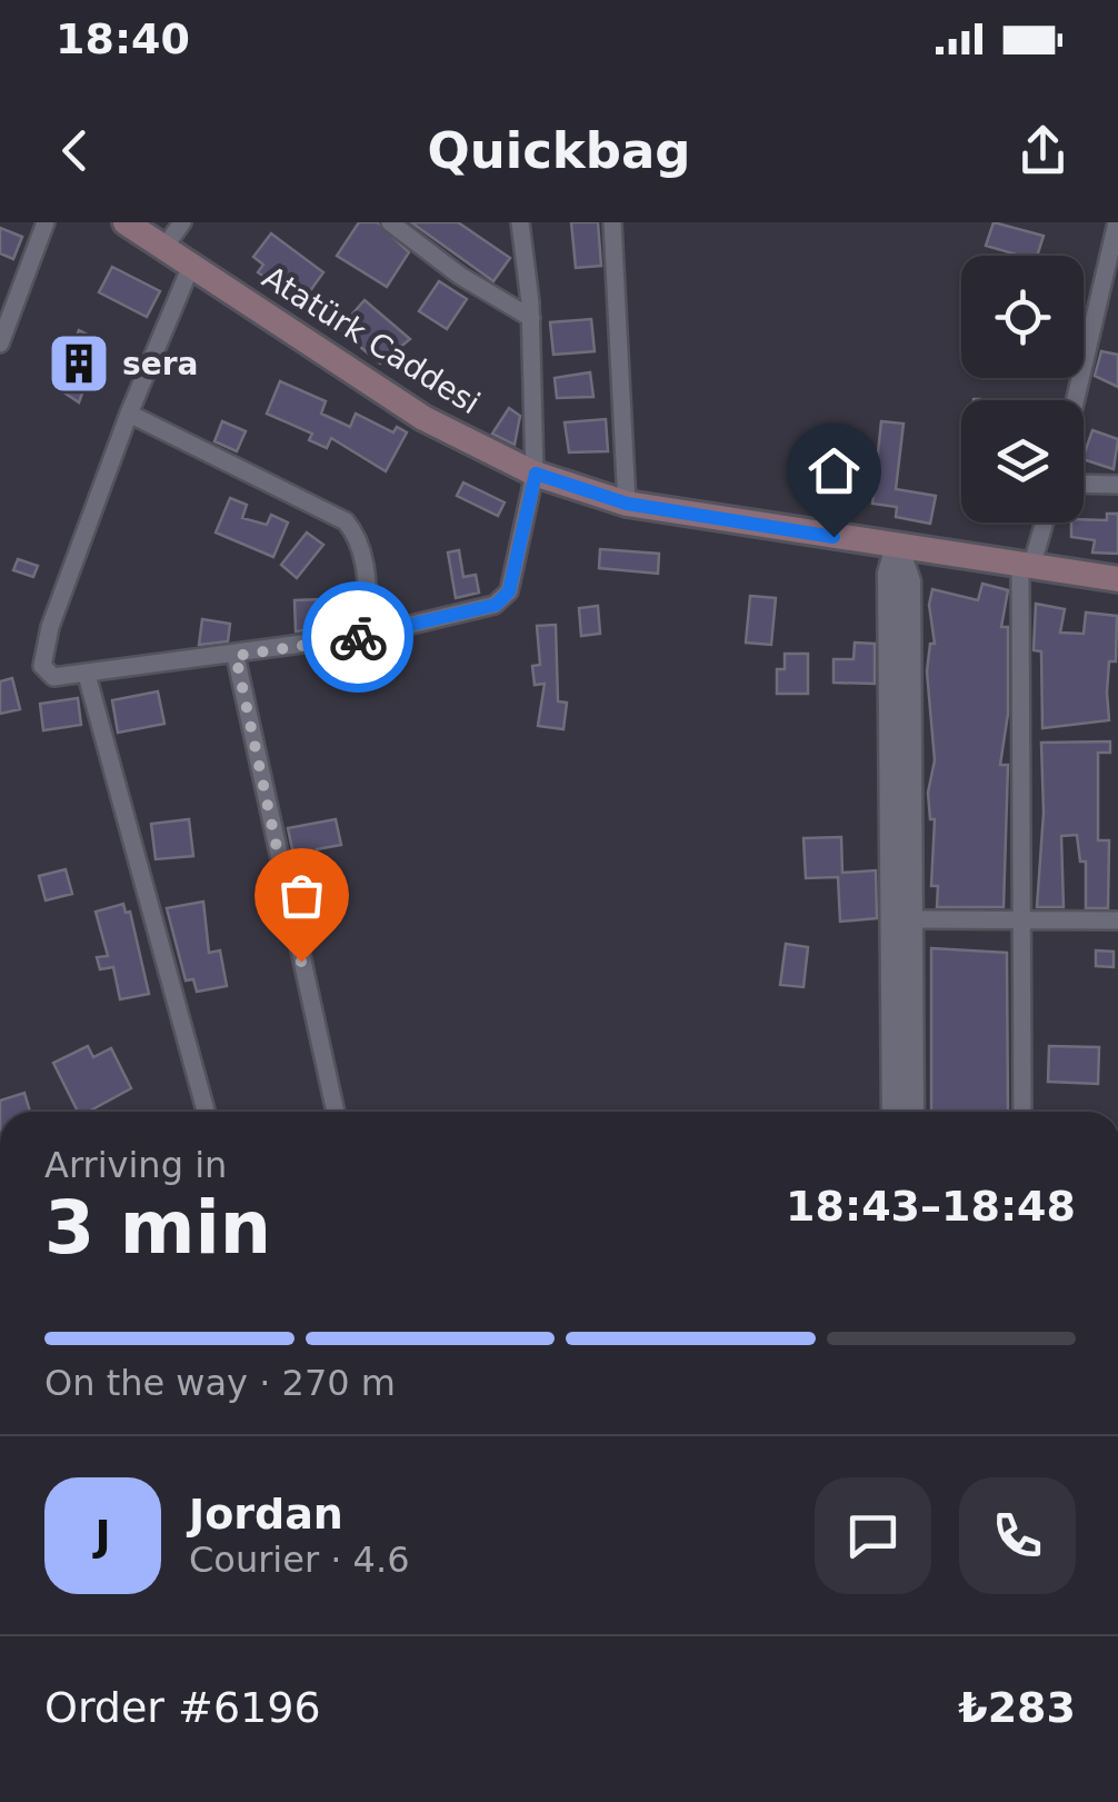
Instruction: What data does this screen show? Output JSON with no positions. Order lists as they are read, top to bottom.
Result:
{
  "streets": {
    "main road": ["Atatürk Caddesi"]
  },
  "places": {
    "building": ["sera"]
  },
  "page": {
    "status": "18:40",
    "header": "Quickbag",
    "heading": ["3 min", "Arriving in", "18:43–18:48"],
    "panel": [
      "Jordan",
      "Courier · 4.6",
      "Order #6196",
      "₺283"
    ],
    "bar": "On the way · 270 m",
    "round": "J"
  }
}
